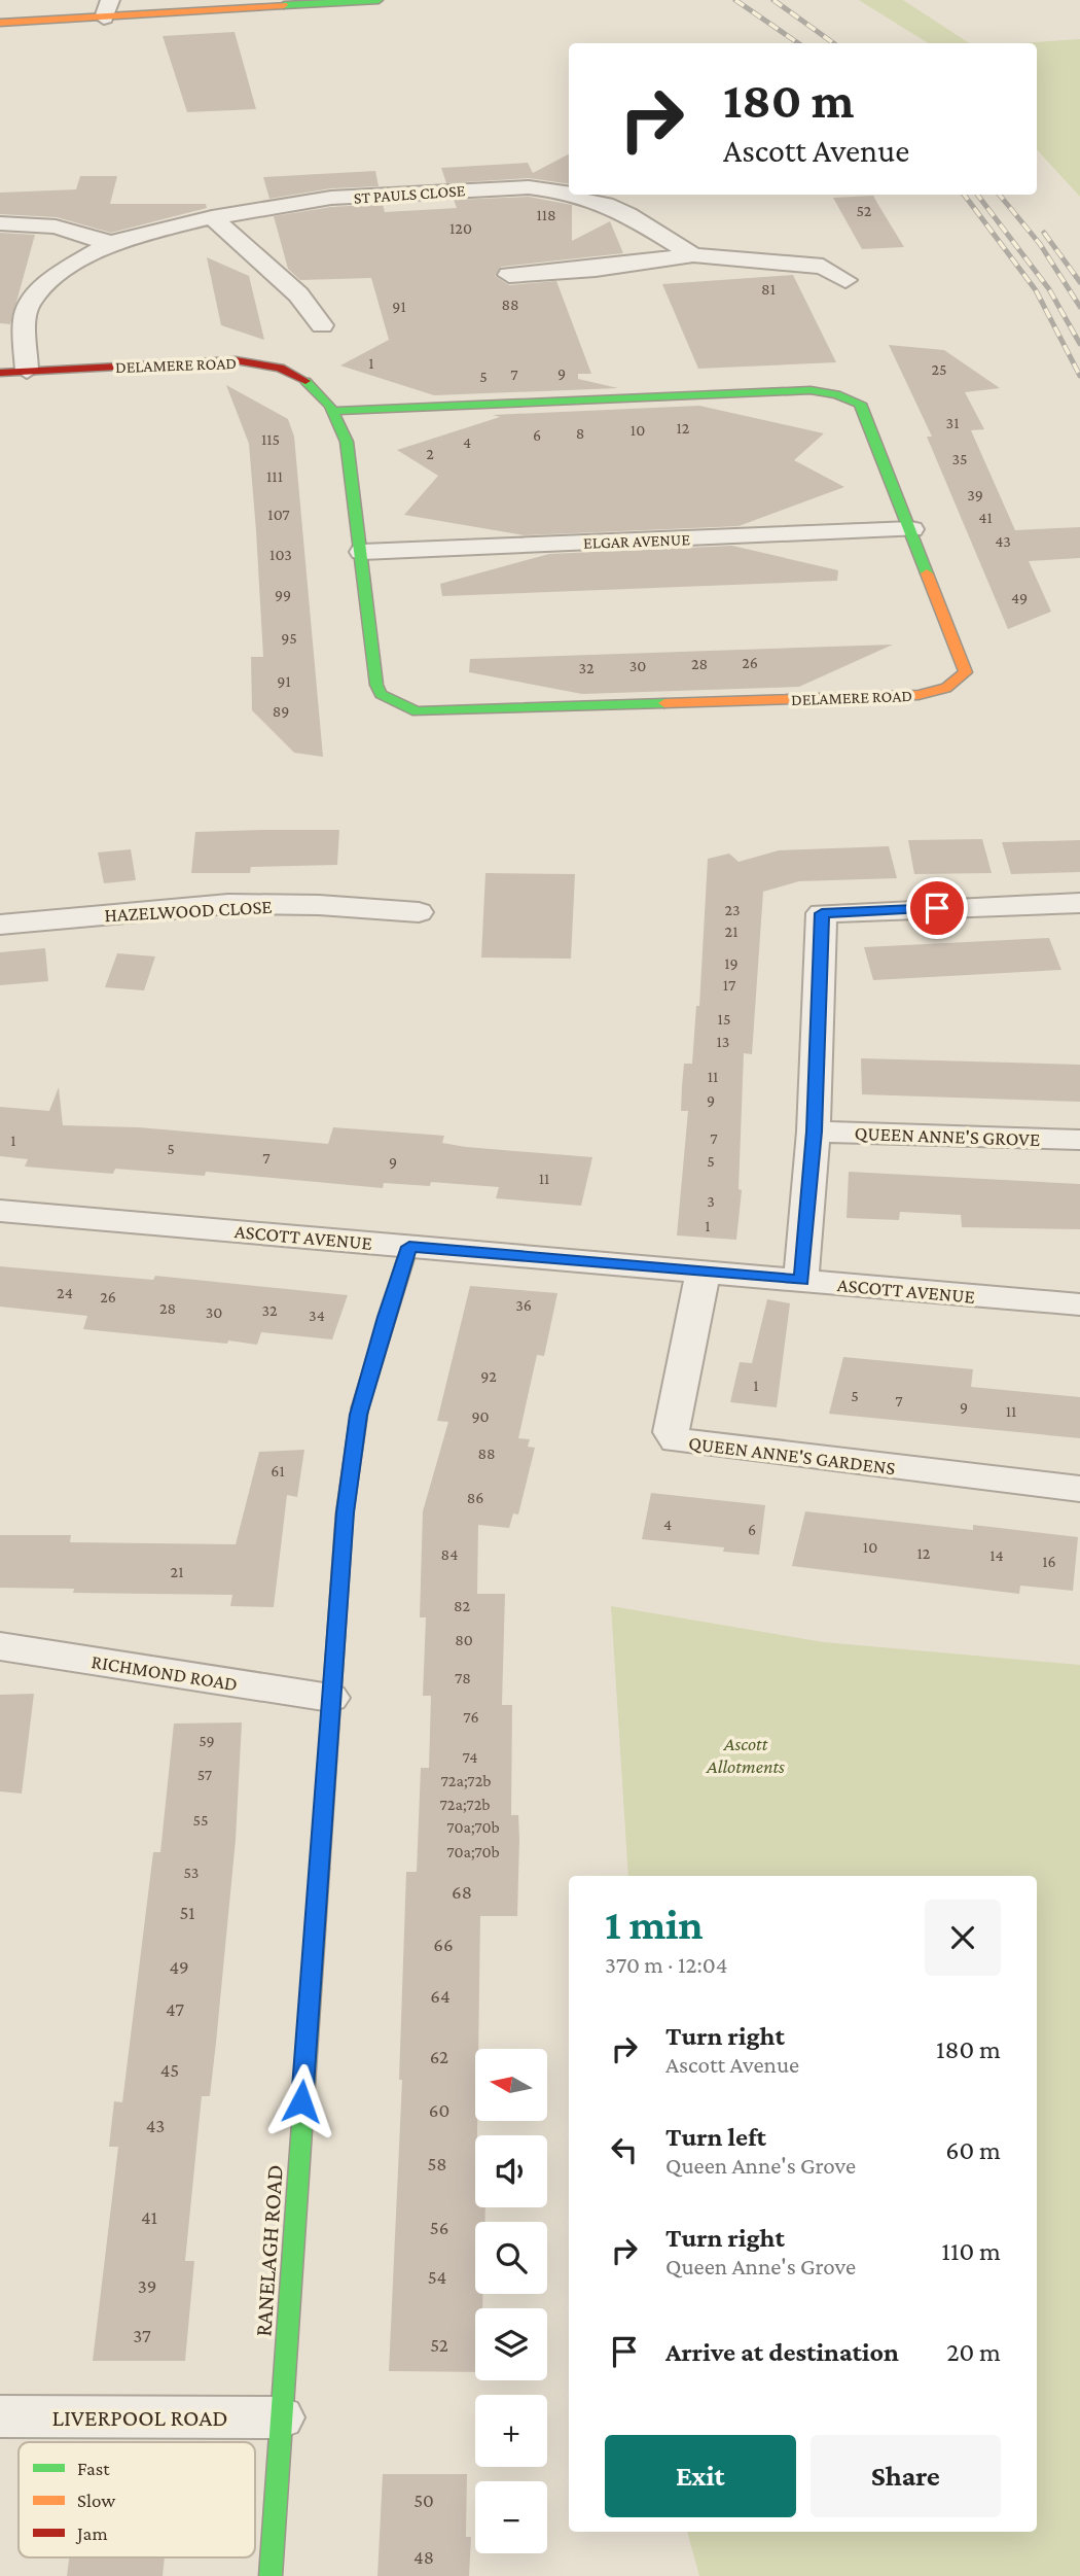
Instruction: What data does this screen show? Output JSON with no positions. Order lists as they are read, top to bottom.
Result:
{
  "streets": {
    "main road": ["DELAMERE ROAD", "RANELAGH ROAD"],
    "street": [
      "ST PAULS CLOSE",
      "ELGAR AVENUE",
      "HAZELWOOD CLOSE",
      "QUEEN ANNE'S GROVE",
      "ASCOTT AVENUE",
      "QUEEN ANNE'S GARDENS",
      "RICHMOND ROAD",
      "LIVERPOOL ROAD"
    ]
  },
  "crossings": [
    ["ST PAULS CLOSE", "DELAMERE ROAD"],
    ["DELAMERE ROAD", "ELGAR AVENUE"],
    ["ASCOTT AVENUE", "QUEEN ANNE'S GARDENS"],
    ["ASCOTT AVENUE", "RANELAGH ROAD"],
    ["RICHMOND ROAD", "RANELAGH ROAD"],
    ["RANELAGH ROAD", "LIVERPOOL ROAD"]
  ],
  "parks": ["Ascott Allotments"],
  "house_numbers": [
    "52",
    "118",
    "120",
    "81",
    "88",
    "91",
    "1",
    "25",
    "9",
    "7",
    "5",
    "31",
    "12",
    "10",
    "8",
    "6",
    "115",
    "4",
    "2",
    "35",
    "111",
    "39",
    "107",
    "41",
    "43",
    "103",
    "99",
    "49",
    "95",
    "26",
    "28",
    "30",
    "32",
    "91",
    "89",
    "23",
    "21",
    "19",
    "17",
    "15",
    "13",
    "11",
    "9",
    "7",
    "1",
    "5",
    "7",
    "5",
    "9",
    "11",
    "3",
    "1",
    "24",
    "26",
    "36",
    "28",
    "32",
    "30",
    "34",
    "92",
    "1",
    "5",
    "7",
    "9",
    "11",
    "90",
    "88",
    "61",
    "86",
    "4",
    "6",
    "10",
    "12",
    "84",
    "14",
    "16",
    "21",
    "82",
    "80",
    "78",
    "76",
    "59",
    "74",
    "57",
    "72a;72b",
    "72a;72b",
    "55",
    "70a;70b",
    "70a;70b",
    "53",
    "68",
    "51",
    "66",
    "49",
    "64",
    "47",
    "62",
    "45",
    "60",
    "43",
    "58",
    "41",
    "56",
    "54",
    "39",
    "37",
    "52",
    "50",
    "48"
  ],
  "legend": ["Fast", "Slow", "Jam"],
  "north": "left",
  "page": {
    "turn": ["180 m", "Ascott Avenue"],
    "heading": ["1 min", "370 m · 12:04"],
    "list": [
      {
        "name": "Turn right",
        "note": "Ascott Avenue",
        "value": "180 m"
      },
      {
        "name": "Turn left",
        "note": "Queen Anne's Grove",
        "value": "60 m"
      },
      {
        "name": "Turn right",
        "note": "Queen Anne's Grove",
        "value": "110 m"
      },
      {
        "name": "Arrive at destination",
        "value": "20 m"
      }
    ],
    "map_buttons": ["+", "−"],
    "buttons": ["Exit", "Share"]
  }
}
